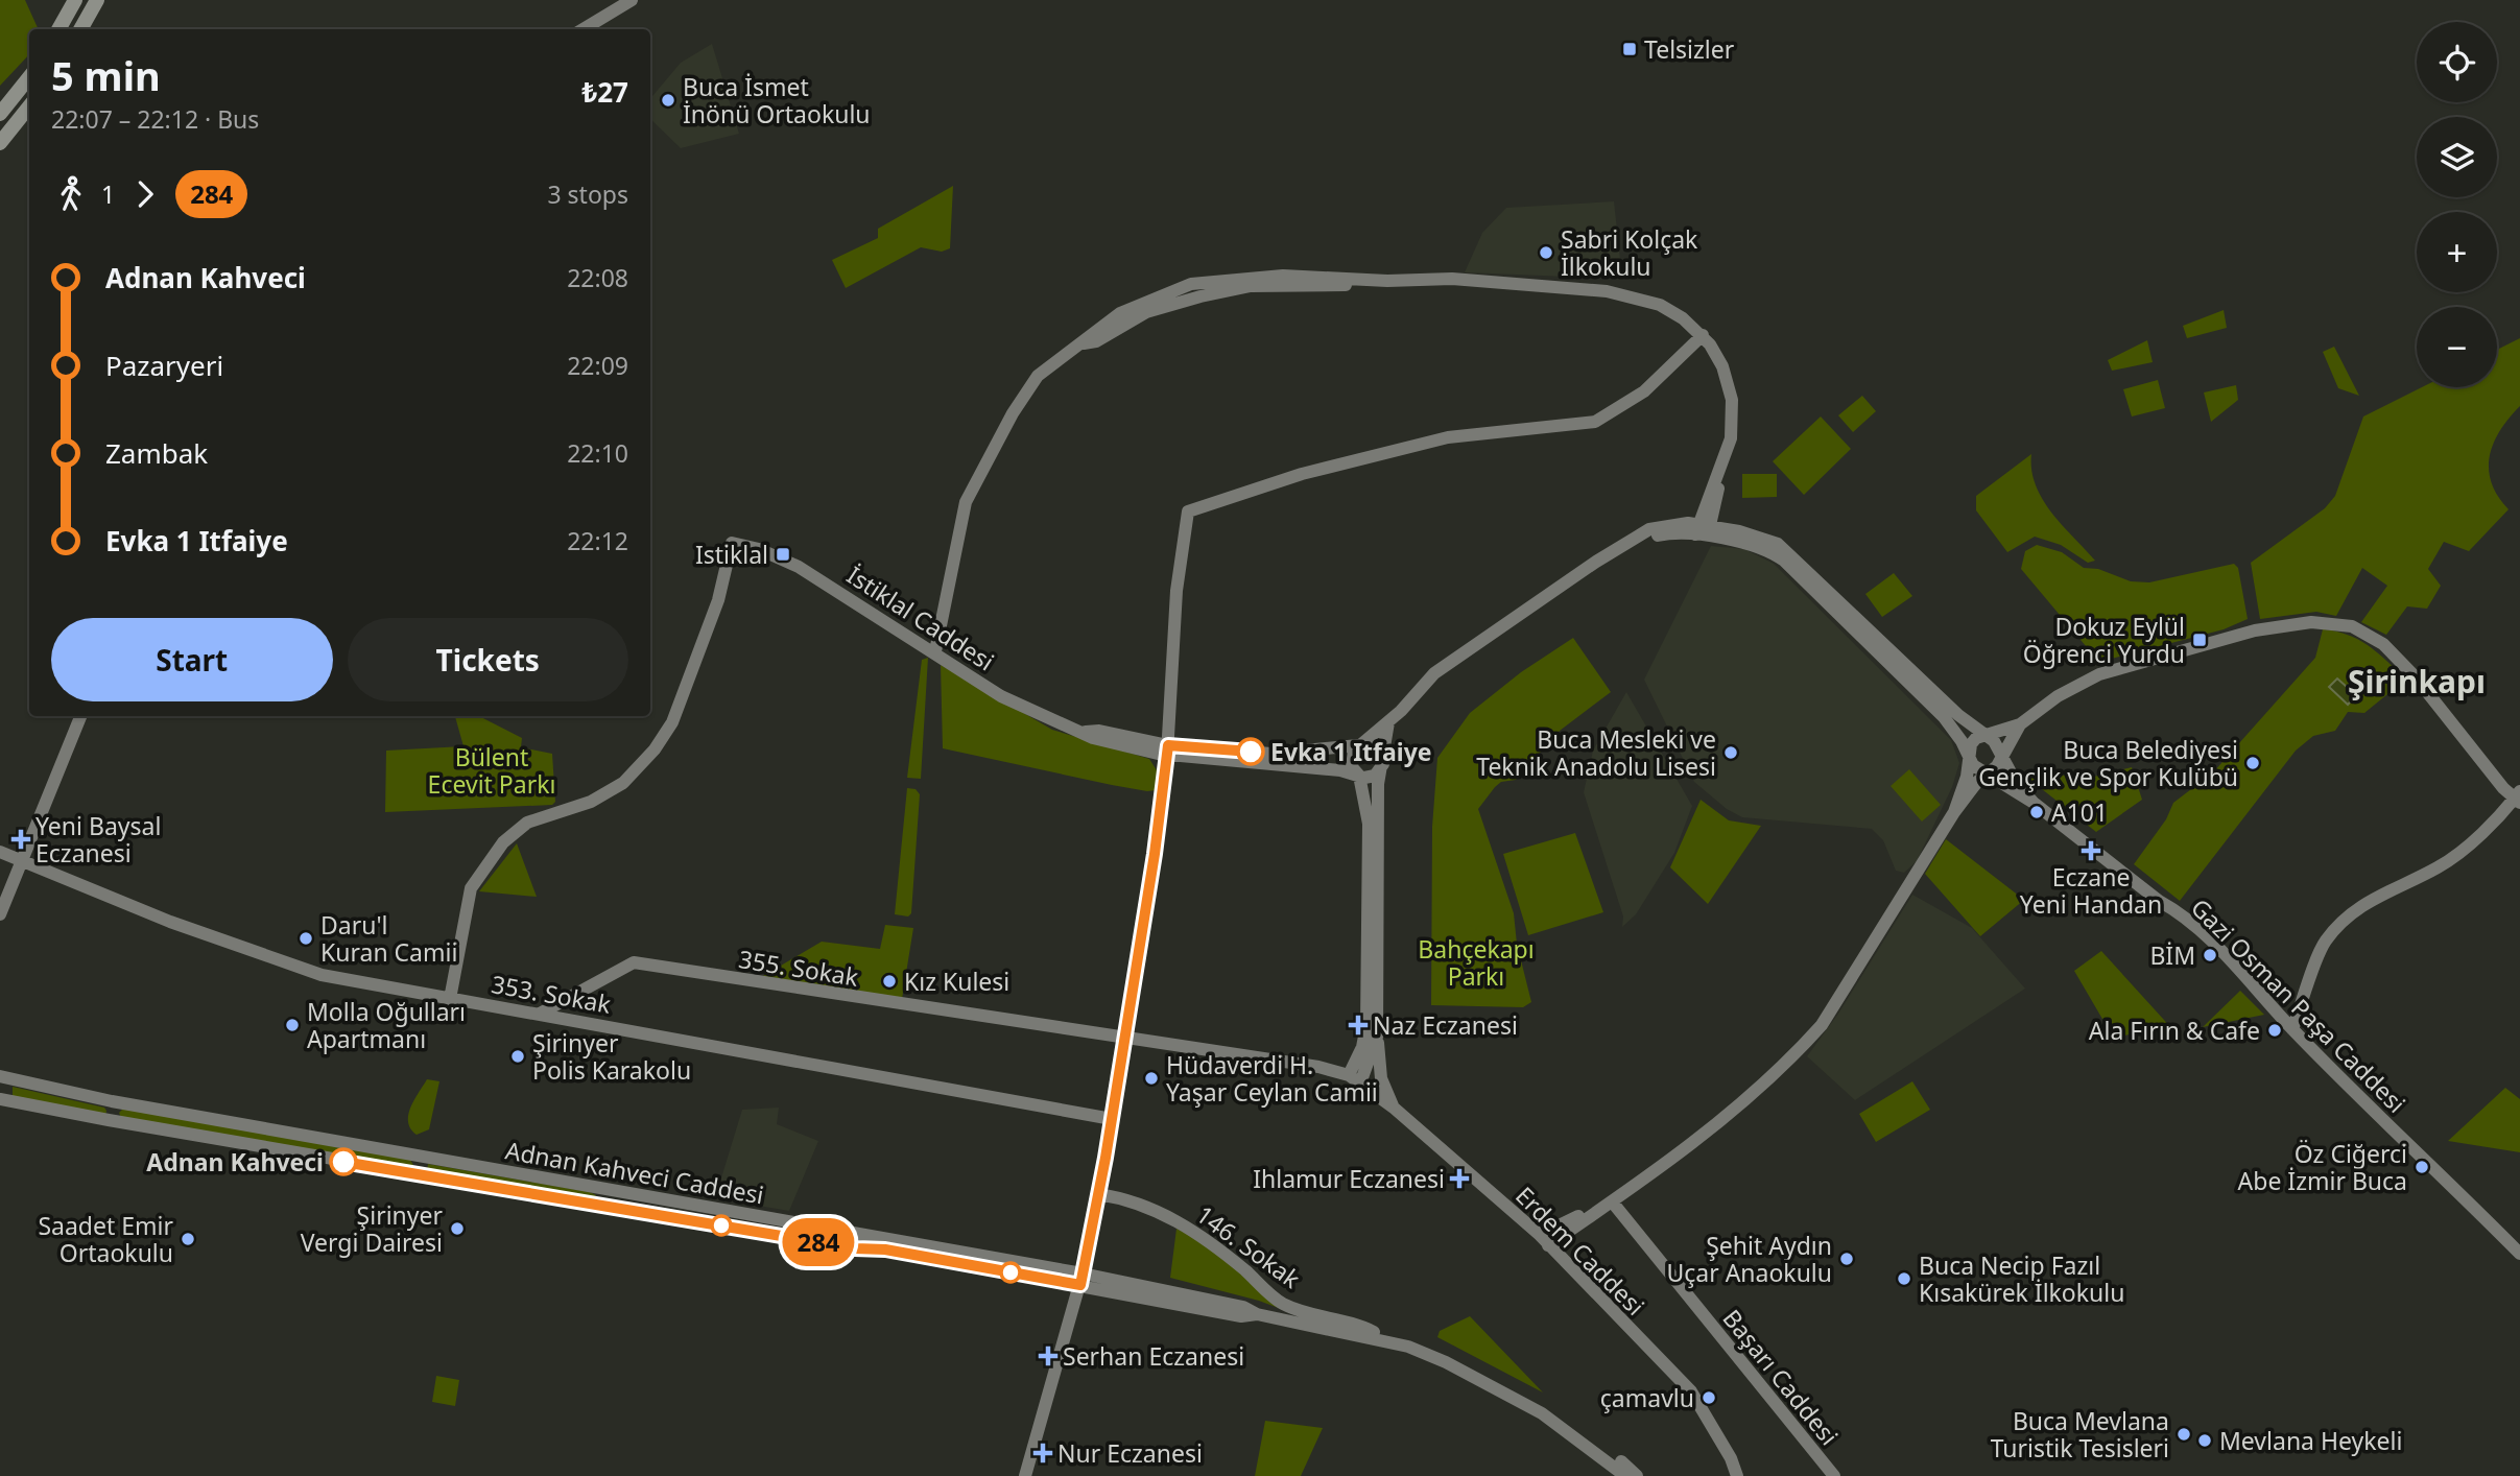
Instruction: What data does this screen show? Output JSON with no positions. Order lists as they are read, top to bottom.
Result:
{
  "streets": {
    "main road": [
      "İstiklal Caddesi",
      "355. Sokak",
      "353. Sokak",
      "Gazi Osman Paşa Caddesi",
      "Adnan Kahveci Caddesi",
      "146. Sokak",
      "Erdem Caddesi",
      "Başarı Caddesi"
    ]
  },
  "crossings": [
    ["İstiklal Caddesi", "353. Sokak"],
    ["355. Sokak", "353. Sokak"],
    ["355. Sokak", "Erdem Caddesi"]
  ],
  "districts": ["Şirinkapı"],
  "parks": ["Bülent Ecevit Parkı", "Bahçekapı Parkı"],
  "places": {
    "transit": ["Telsizler", "Istiklal", "Dokuz Eylül Öğrenci Yurdu"],
    "other": [
      "Buca İsmet İnönü Ortaokulu",
      "Sabri Kolçak İlkokulu",
      "Evka 1 Itfaiye",
      "Buca Mesleki ve Teknik Anadolu Lisesi",
      "Buca Belediyesi Gençlik ve Spor Kulübü",
      "A101",
      "Daru'l Kuran Camii",
      "BİM",
      "Kız Kulesi",
      "Molla Oğulları Apartmanı",
      "Ala Fırın & Cafe",
      "Şirinyer Polis Karakolu",
      "Hüdaverdi H. Yaşar Ceylan Camii",
      "Adnan Kahveci",
      "Öz Ciğerci Abe İzmir Buca",
      "Şirinyer Vergi Dairesi",
      "Saadet Emir Ortaokulu",
      "Şehit Aydın Uçar Anaokulu",
      "Buca Necip Fazıl Kısakürek İlkokulu",
      "çamavlu",
      "Buca Mevlana Turistik Tesisleri",
      "Mevlana Heykeli"
    ],
    "health": [
      "Yeni Baysal Eczanesi",
      "Eczane Yeni Handan",
      "Naz Eczanesi",
      "Ihlamur Eczanesi",
      "Serhan Eczanesi",
      "Nur Eczanesi"
    ]
  },
  "lines": ["bus line 284"],
  "page": {
    "on_map": "284",
    "map_buttons": ["+", "−"],
    "heading": ["5 min", "22:07 – 22:12 · Bus", "₺27"],
    "legs": ["1", "284", "3 stops"],
    "list": [
      {
        "name": "Adnan Kahveci",
        "value": "22:08"
      },
      {
        "name": "Pazaryeri",
        "value": "22:09"
      },
      {
        "name": "Zambak",
        "value": "22:10"
      },
      {
        "name": "Evka 1 Itfaiye",
        "value": "22:12"
      }
    ],
    "buttons": ["Start", "Tickets"]
  }
}
